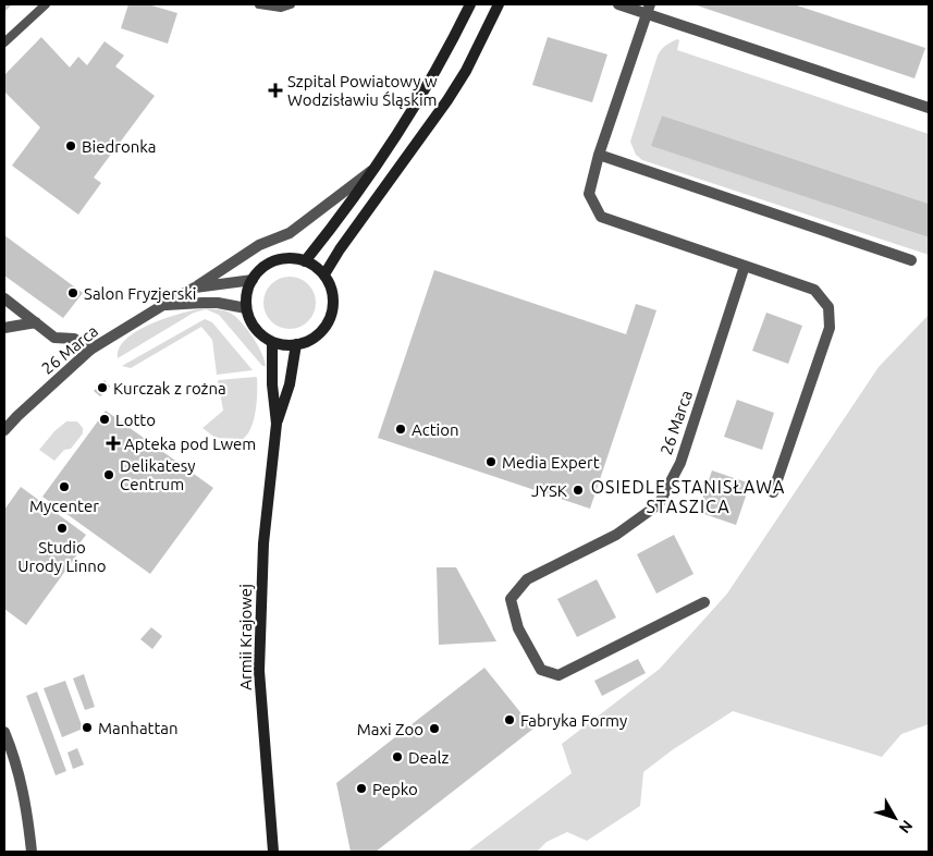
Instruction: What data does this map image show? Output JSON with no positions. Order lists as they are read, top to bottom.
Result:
{
  "streets": {
    "main road": ["Armii Krajowej"],
    "street": ["26 Marca"]
  },
  "crossings": [
    ["26 Marca", "Armii Krajowej"]
  ],
  "districts": ["OSIEDLE STANISŁAWA STASZICA"],
  "places": {
    "health": ["Szpital Powiatowy w Wodzisławiu Śląskim", "Apteka pod Lwem"],
    "other": [
      "Biedronka",
      "Salon Fryzjerski",
      "Kurczak z rożna",
      "Lotto",
      "Action",
      "Media Expert",
      "Delikatesy Centrum",
      "Mycenter",
      "JYSK",
      "Studio Urody Linno",
      "Fabryka Formy",
      "Manhattan",
      "Maxi Zoo",
      "Dealz",
      "Pepko"
    ]
  },
  "north": "bottom right"
}
